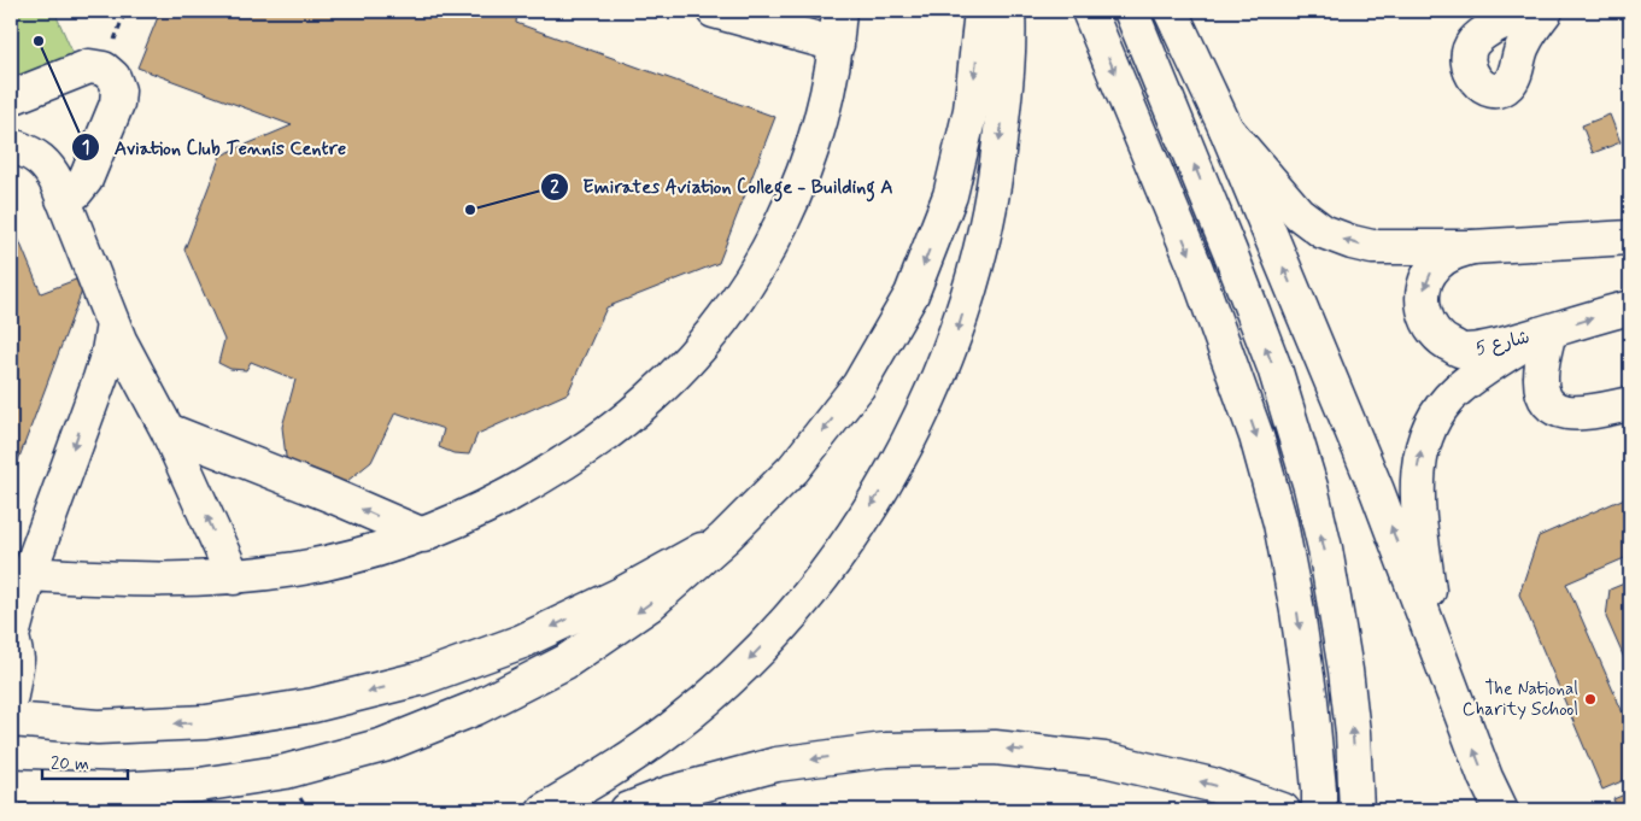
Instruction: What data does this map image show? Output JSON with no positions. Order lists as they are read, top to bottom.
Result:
{
  "streets": {
    "main road": ["شارع 5"]
  },
  "places": ["Aviation Club Tennis Centre", "Emirates Aviation College - Building A", "The National Charity School"],
  "scale_bar": "20 m"
}
